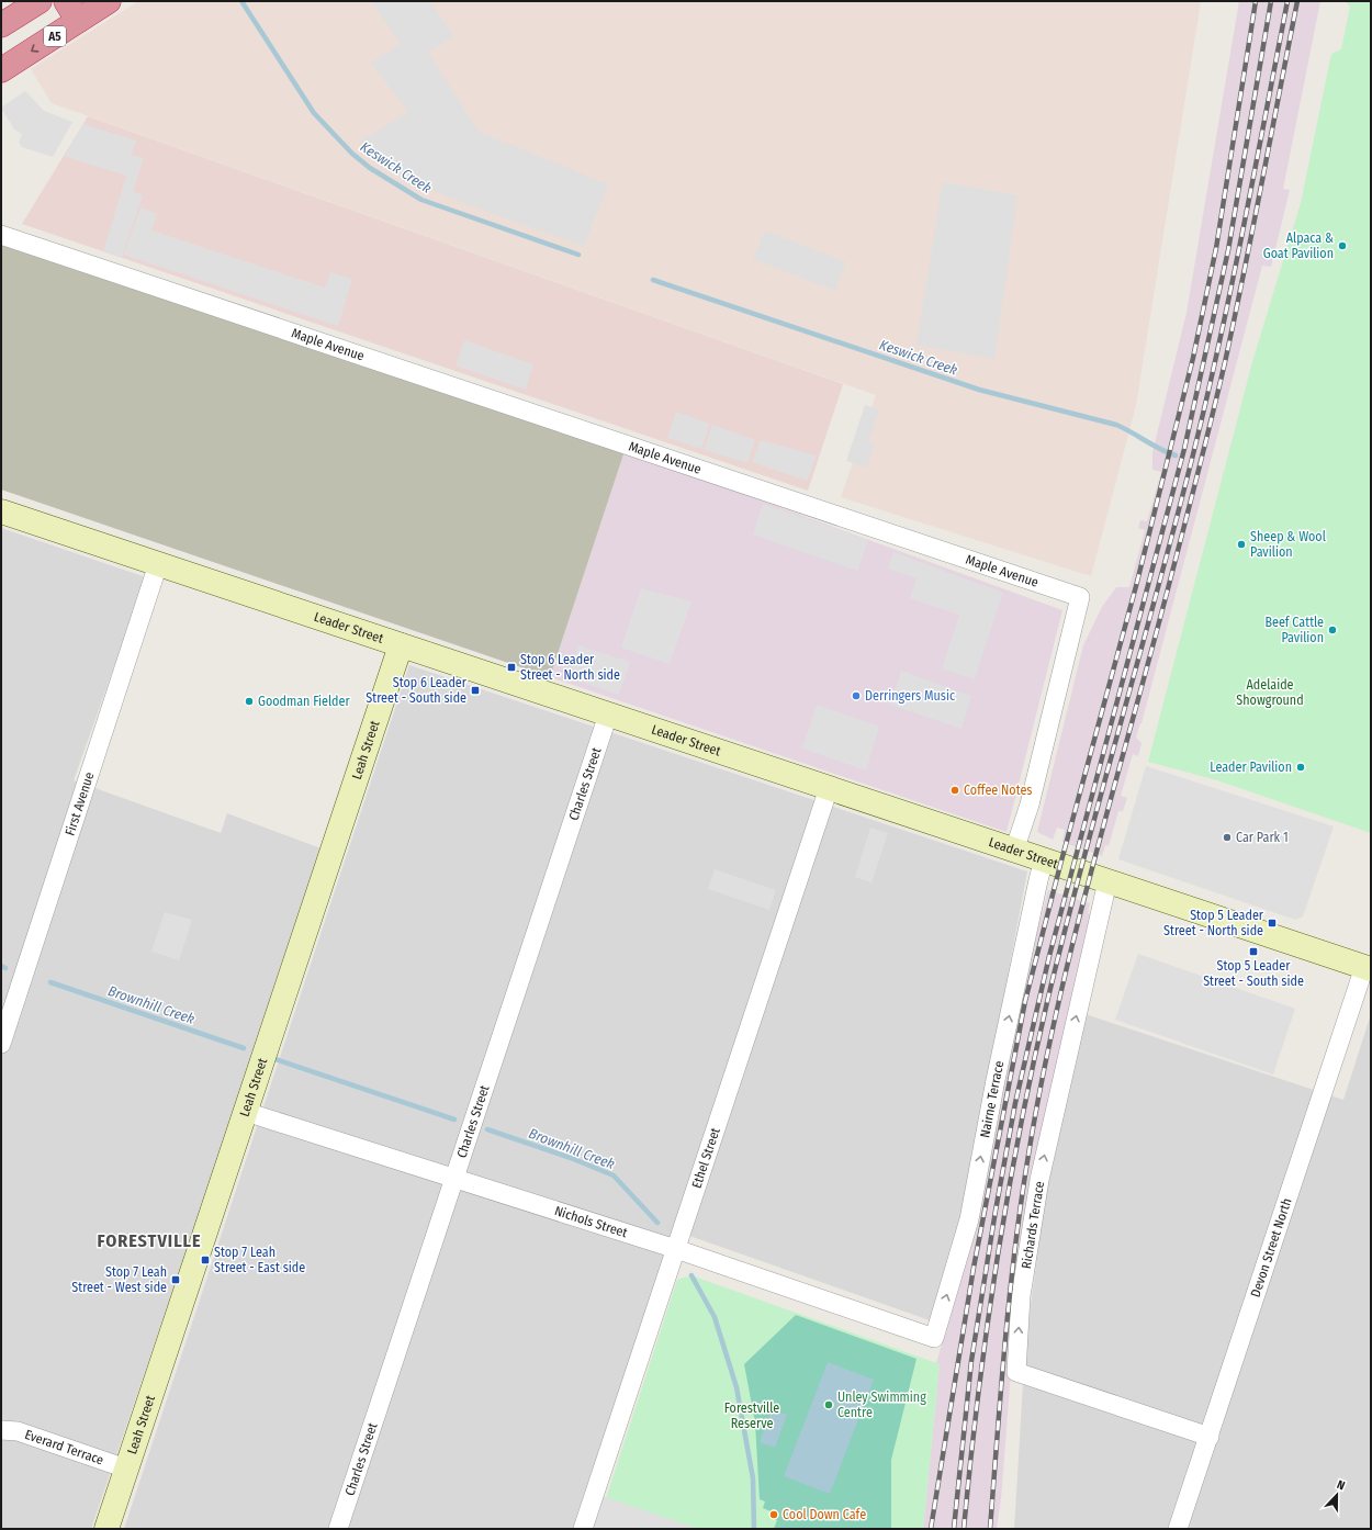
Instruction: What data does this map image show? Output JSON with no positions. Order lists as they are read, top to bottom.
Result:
{
  "streets": {
    "highway": ["A5"],
    "main road": ["Leader Street", "Leah Street"],
    "street": [
      "Maple Avenue",
      "Charles Street",
      "First Avenue",
      "Nairne Terrace",
      "Ethel Street",
      "Nichols Street",
      "Richards Terrace",
      "Devon Street North",
      "Everard Terrace"
    ]
  },
  "crossings": [
    ["Maple Avenue", "Leader Street"],
    ["Leader Street", "Leah Street"],
    ["Leader Street", "Charles Street"],
    ["Leader Street", "First Avenue"],
    ["Leader Street", "Nairne Terrace"],
    ["Leader Street", "Ethel Street"],
    ["Leader Street", "Richards Terrace"],
    ["Leader Street", "Devon Street North"],
    ["Leah Street", "Nichols Street"],
    ["Leah Street", "Everard Terrace"],
    ["Charles Street", "Nichols Street"],
    ["Nairne Terrace", "Nichols Street"],
    ["Ethel Street", "Nichols Street"],
    ["Richards Terrace", "Devon Street North"]
  ],
  "one_way": ["Nairne Terrace", "Richards Terrace"],
  "districts": ["FORESTVILLE"],
  "water": ["Keswick Creek", "Brownhill Creek"],
  "parks": ["Adelaide Showground", "Forestville Reserve"],
  "places": {
    "other": [
      "Alpaca & Goat Pavilion",
      "Sheep & Wool Pavilion",
      "Beef Cattle Pavilion",
      "Derringers Music",
      "Goodman Fielder",
      "Leader Pavilion",
      "Coffee Notes",
      "Car Park 1",
      "Unley Swimming Centre",
      "Cool Down Cafe"
    ],
    "transit": [
      "Stop 6 Leader Street - North side",
      "Stop 6 Leader Street - South side",
      "Stop 5 Leader Street - North side",
      "Stop 5 Leader Street - South side",
      "Stop 7 Leah Street - East side",
      "Stop 7 Leah Street - West side"
    ]
  },
  "north": "top"
}
